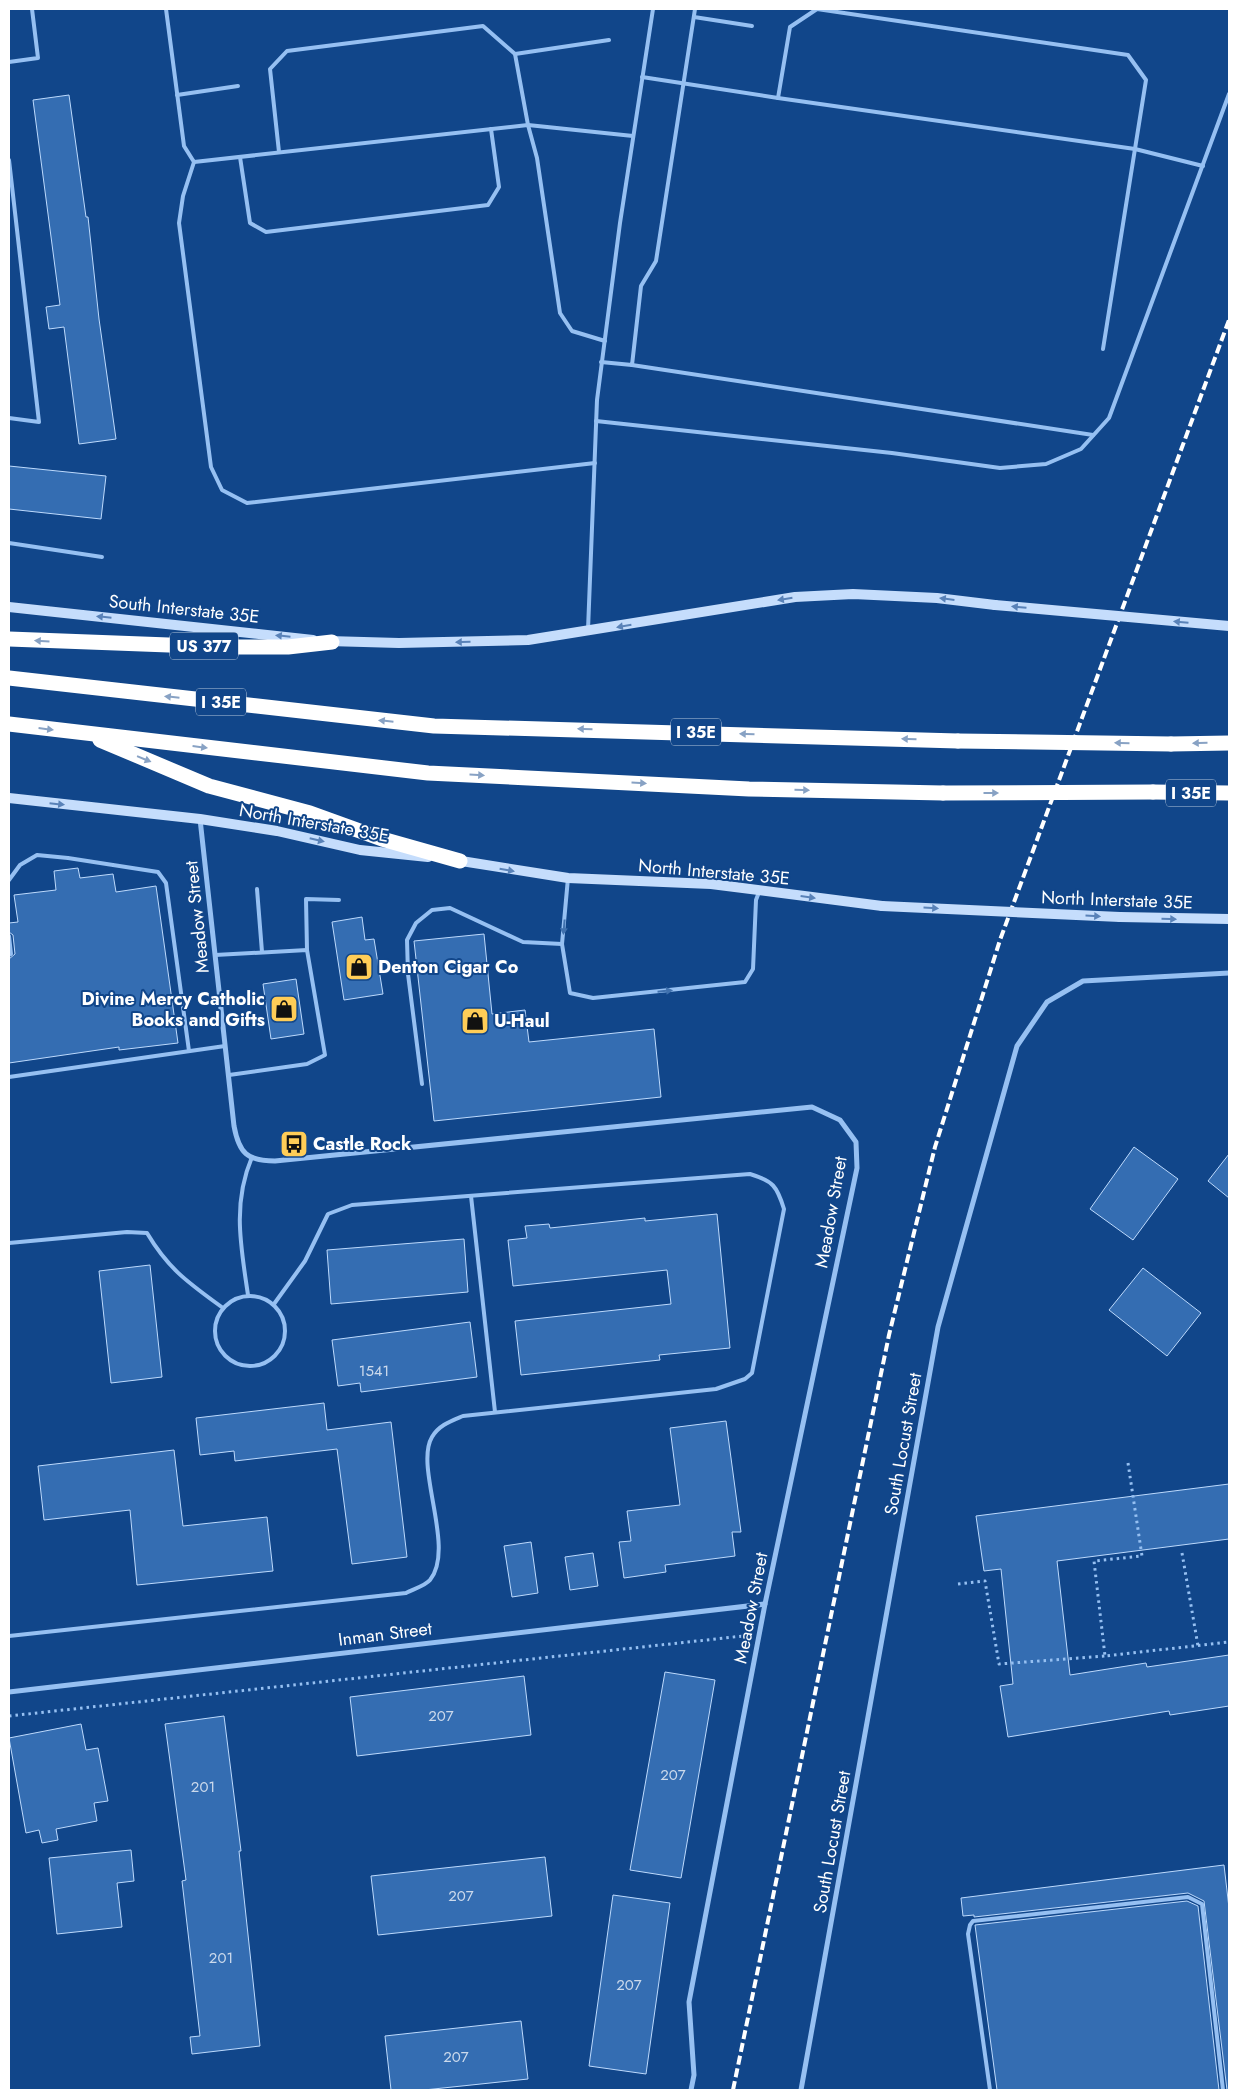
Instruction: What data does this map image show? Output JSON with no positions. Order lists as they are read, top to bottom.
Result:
{
  "streets": {
    "highway": ["US 377", "I 35E"],
    "main road": ["South Interstate 35E", "North Interstate 35E"],
    "street": ["Meadow Street", "South Locust Street", "Inman Street"]
  },
  "crossings": [
    ["South Interstate 35E", "US 377"],
    ["North Interstate 35E", "Meadow Street"],
    ["Meadow Street", "Inman Street"]
  ],
  "one_way": ["South Interstate 35E", "North Interstate 35E"],
  "places": {
    "shop": ["Denton Cigar Co", "Divine Mercy Catholic Books and Gifts", "U-Haul"],
    "bus stop": ["Castle Rock"]
  },
  "house_numbers": [
    "1541",
    "207",
    "207",
    "201",
    "207",
    "201",
    "207",
    "207"
  ]
}
